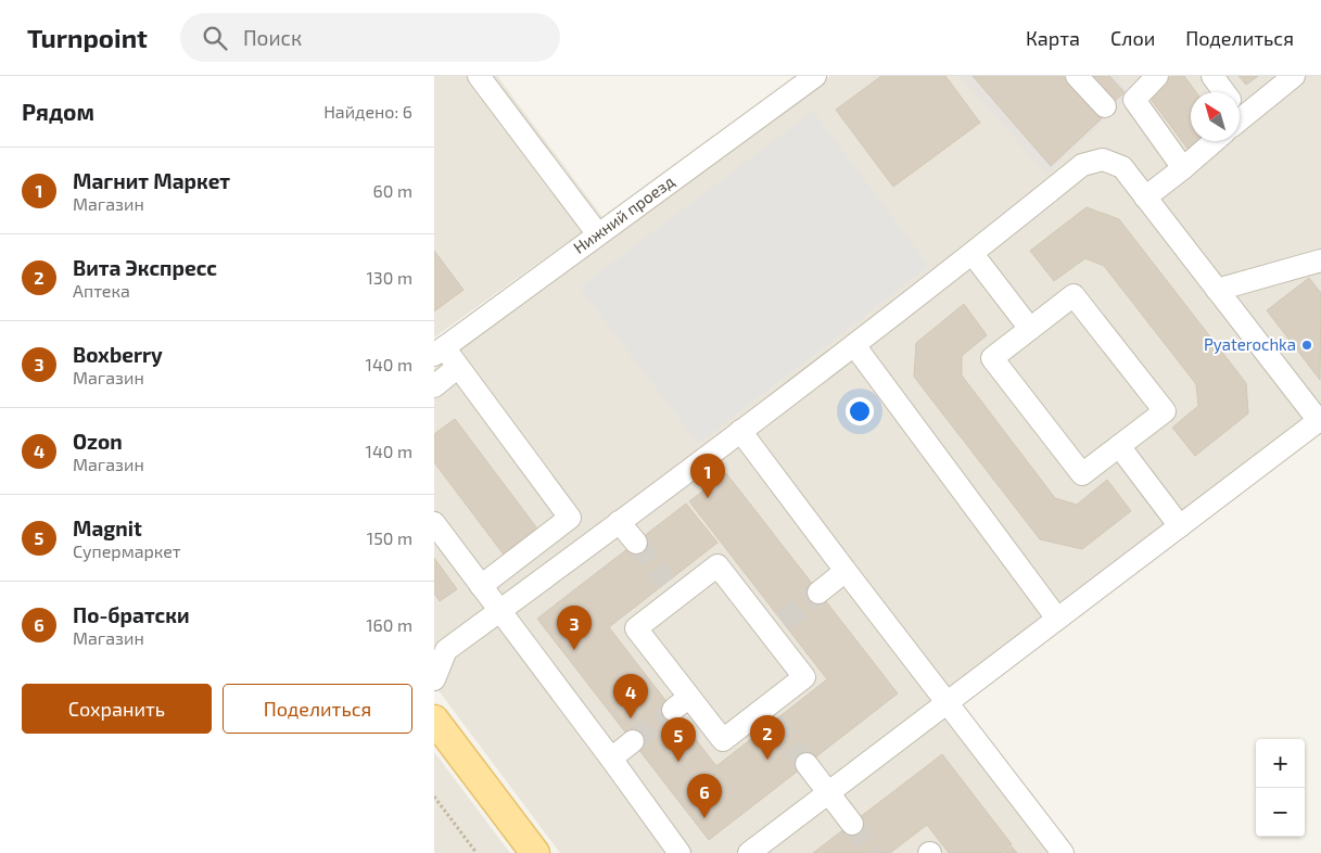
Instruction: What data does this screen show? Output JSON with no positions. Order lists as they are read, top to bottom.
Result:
{
  "streets": {
    "street": ["Нижний проезд"]
  },
  "places": ["Pyaterochka"],
  "north": "top left",
  "page": {
    "header": "Turnpoint",
    "search": "Поиск",
    "nav": ["Карта", "Слои", "Поделиться"],
    "heading": ["Рядом", "Найдено: 6"],
    "list": [
      {
        "mark": "1",
        "name": "Магнит Маркет",
        "note": "Магазин",
        "value": "60 m"
      },
      {
        "mark": "2",
        "name": "Вита Экспресс",
        "note": "Аптека",
        "value": "130 m"
      },
      {
        "mark": "3",
        "name": "Boxberry",
        "note": "Магазин",
        "value": "140 m"
      },
      {
        "mark": "4",
        "name": "Ozon",
        "note": "Магазин",
        "value": "140 m"
      },
      {
        "mark": "5",
        "name": "Magnit",
        "note": "Супермаркет",
        "value": "150 m"
      },
      {
        "mark": "6",
        "name": "По-братски",
        "note": "Магазин",
        "value": "160 m"
      }
    ],
    "pins": [
      "1",
      "3",
      "4",
      "2",
      "5",
      "6"
    ],
    "buttons": ["Сохранить", "Поделиться"],
    "map_buttons": ["+", "−"]
  }
}
